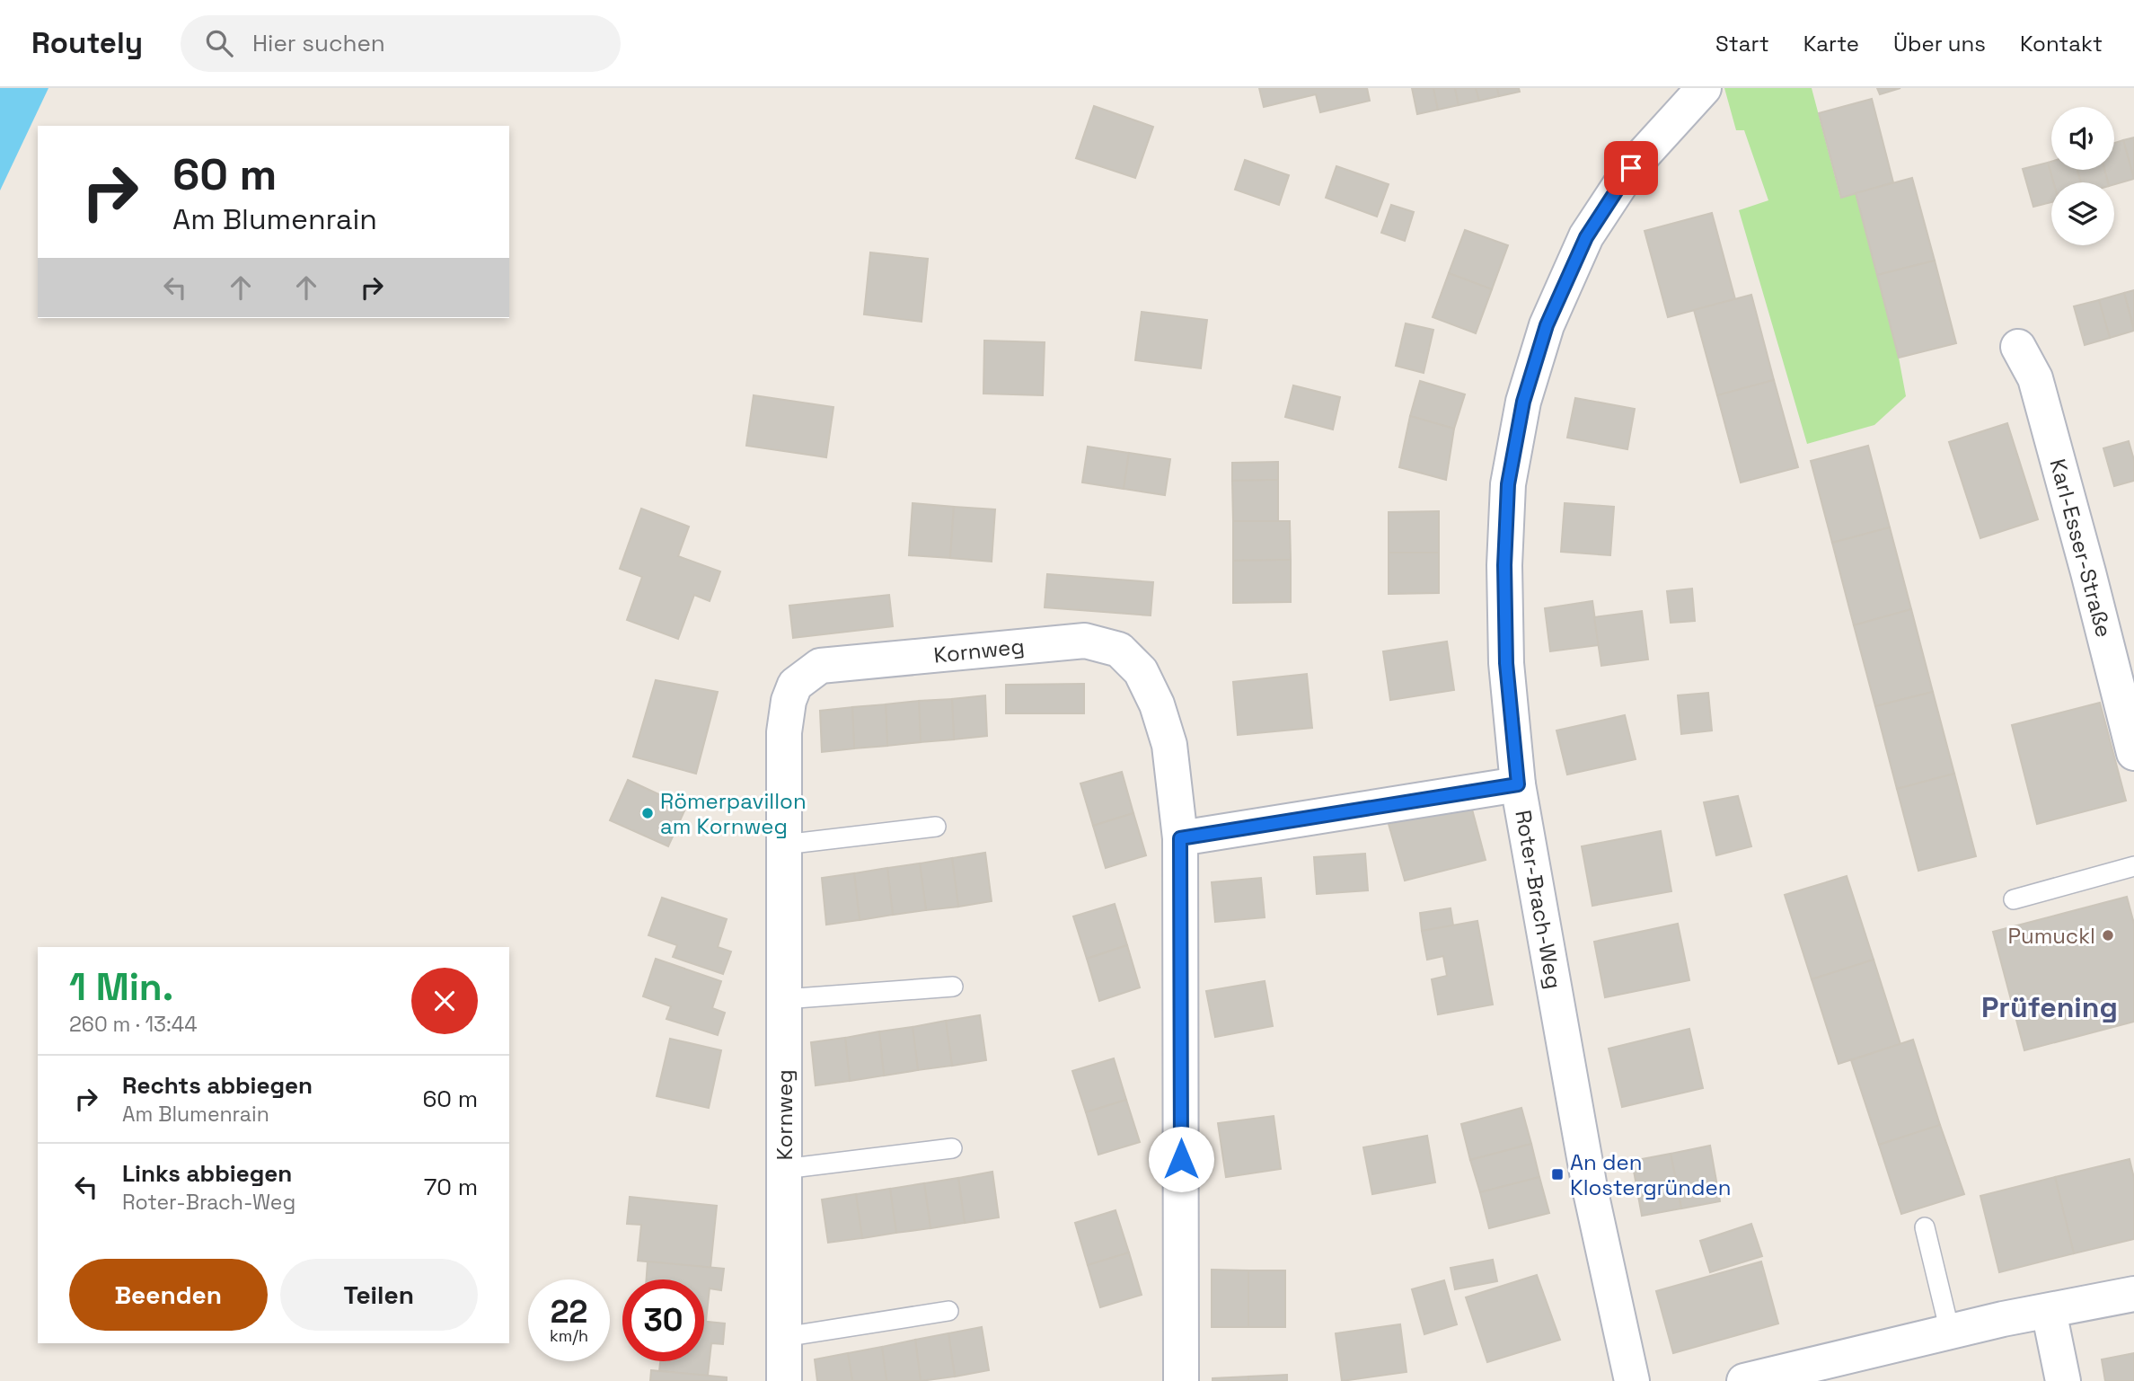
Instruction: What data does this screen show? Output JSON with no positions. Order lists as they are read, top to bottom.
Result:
{
  "streets": {
    "street": ["Karl-Esser-Straße", "Kornweg", "Roter-Brach-Weg"]
  },
  "districts": ["Prüfening"],
  "places": {
    "other": ["Römerpavillon am Kornweg", "Pumuckl"],
    "transit": ["An den Klostergründen"]
  },
  "page": {
    "header": "Routely",
    "search": "Hier suchen",
    "nav": [
      "Start",
      "Karte",
      "Über uns",
      "Kontakt"
    ],
    "turn": ["60 m", "Am Blumenrain"],
    "heading": ["1 Min.", "260 m · 13:44"],
    "list": [
      {
        "name": "Rechts abbiegen",
        "note": "Am Blumenrain",
        "value": "60 m"
      },
      {
        "name": "Links abbiegen",
        "note": "Roter-Brach-Weg",
        "value": "70 m"
      }
    ],
    "buttons": ["Beenden", "Teilen"],
    "speed": "22 km/h",
    "limit": "30"
  }
}
